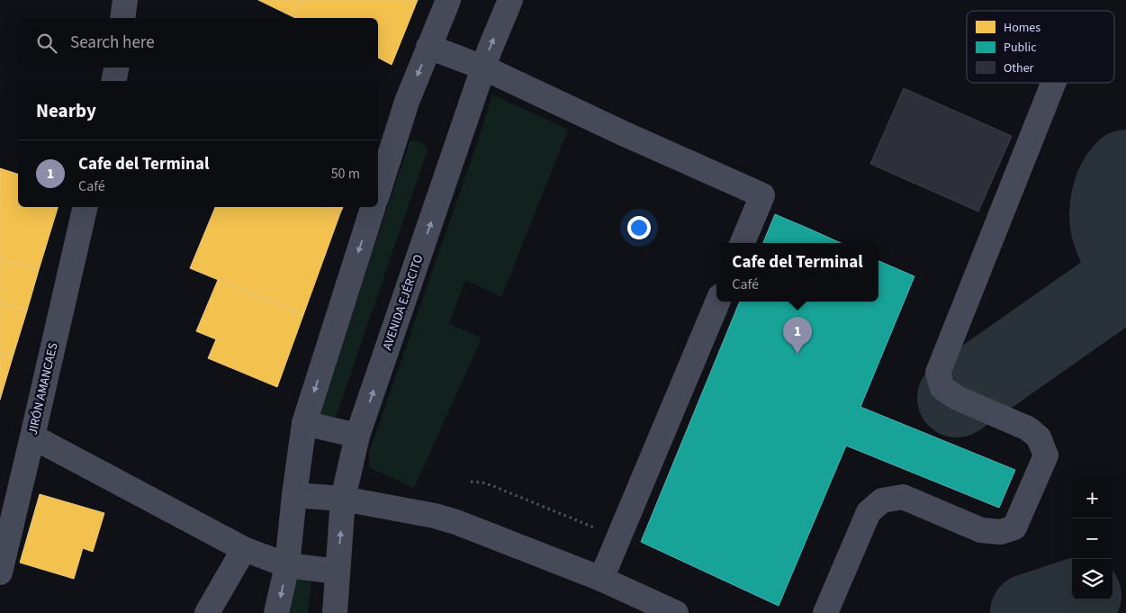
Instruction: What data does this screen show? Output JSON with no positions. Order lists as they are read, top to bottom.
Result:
{
  "streets": {
    "street": ["AVENIDA EJÉRCITO", "JIRÓN AMANCAES"]
  },
  "legend": ["Homes", "Public", "Other"],
  "page": {
    "search": "Search here",
    "heading": "Nearby",
    "list": [
      {
        "mark": "1",
        "name": "Cafe del Terminal",
        "note": "Café",
        "value": "50 m"
      }
    ],
    "popup": ["Cafe del Terminal", "Café"],
    "pins": "1",
    "map_buttons": ["+", "−"]
  }
}
